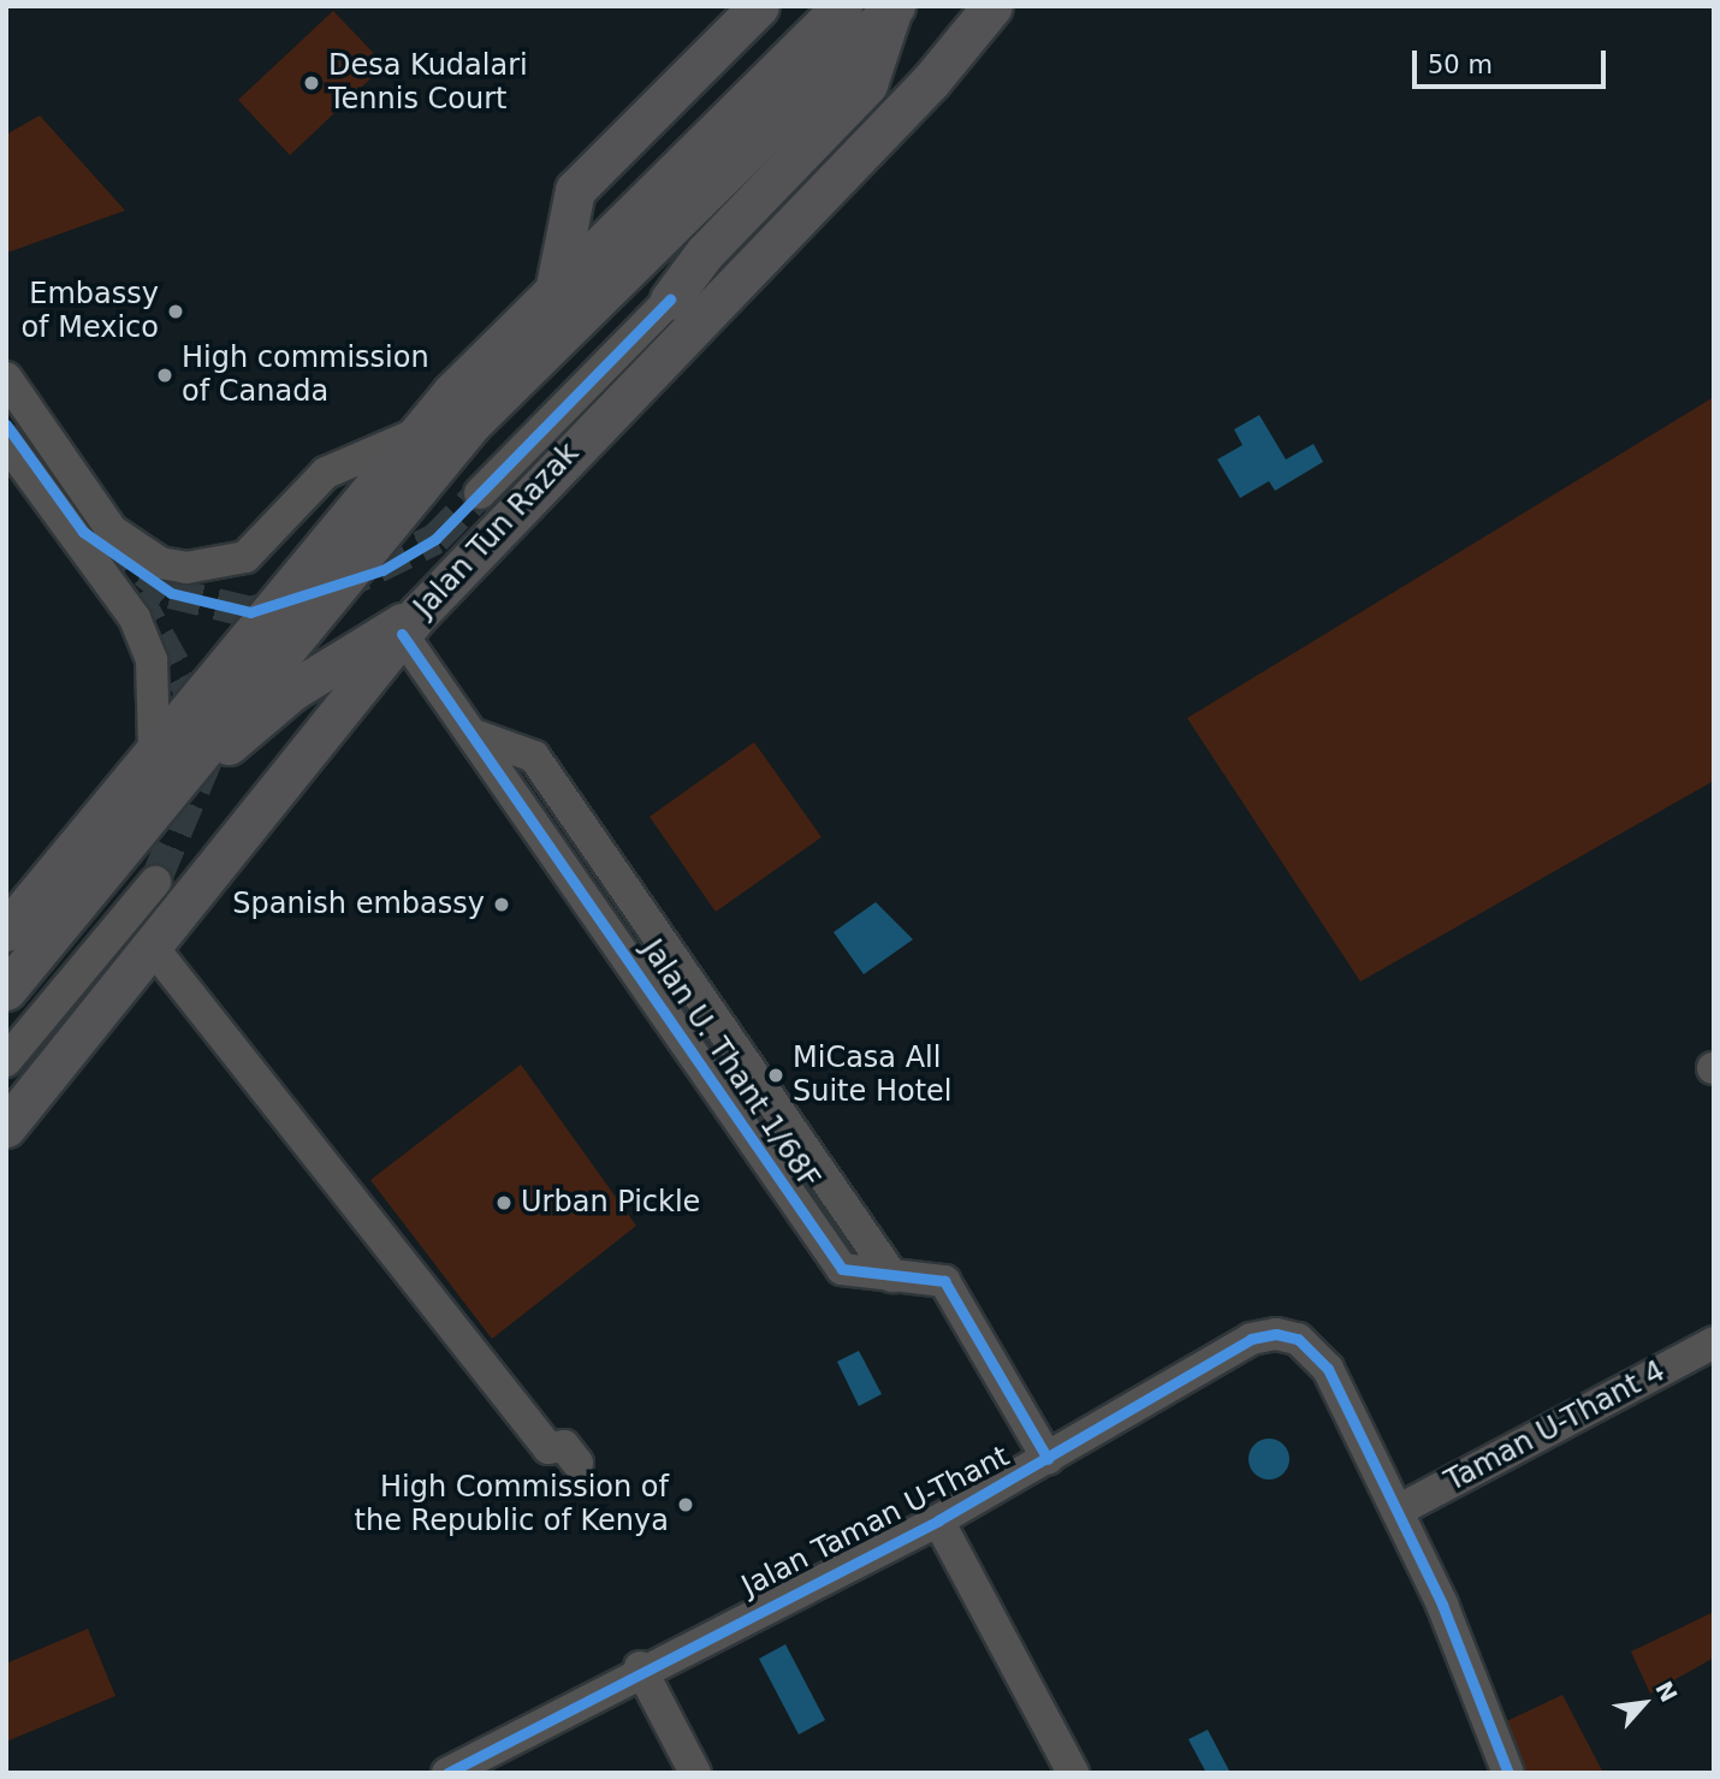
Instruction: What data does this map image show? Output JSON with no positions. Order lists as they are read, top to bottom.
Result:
{
  "streets": {
    "main road": ["Jalan Tun Razak"],
    "street": ["Jalan U. Thant 1/68F", "Taman U-Thant 4", "Jalan Taman U-Thant"]
  },
  "crossings": [
    ["Jalan Tun Razak", "Jalan U. Thant 1/68F"],
    ["Jalan U. Thant 1/68F", "Jalan Taman U-Thant"],
    ["Taman U-Thant 4", "Jalan Taman U-Thant"]
  ],
  "places": [
    "Desa Kudalari Tennis Court",
    "Embassy of Mexico",
    "High commission of Canada",
    "Spanish embassy",
    "MiCasa All Suite Hotel",
    "Urban Pickle",
    "High Commission of the Republic of Kenya"
  ],
  "scale_bar": "50 m",
  "north": "top right"
}
